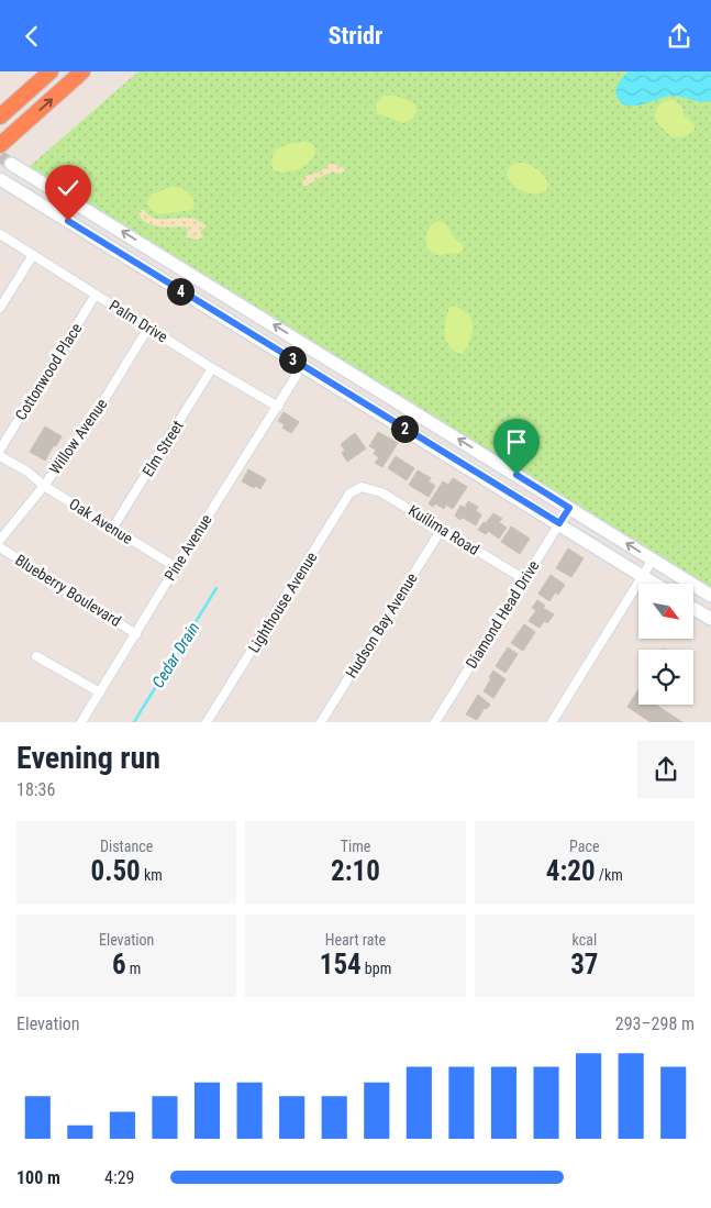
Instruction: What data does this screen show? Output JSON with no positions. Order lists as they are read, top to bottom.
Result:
{
  "streets": {
    "street": [
      "Palm Drive",
      "Cottonwood Place",
      "Willow Avenue",
      "Elm Street",
      "Oak Avenue",
      "Kuilima Road",
      "Pine Avenue",
      "Blueberry Boulevard",
      "Lighthouse Avenue",
      "Diamond Head Drive",
      "Hudson Bay Avenue"
    ]
  },
  "crossings": [
    ["Palm Drive", "Cottonwood Place"],
    ["Palm Drive", "Willow Avenue"],
    ["Palm Drive", "Elm Street"],
    ["Palm Drive", "Pine Avenue"],
    ["Willow Avenue", "Oak Avenue"],
    ["Elm Street", "Oak Avenue"],
    ["Oak Avenue", "Pine Avenue"],
    ["Kuilima Road", "Lighthouse Avenue"],
    ["Kuilima Road", "Diamond Head Drive"],
    ["Kuilima Road", "Hudson Bay Avenue"],
    ["Pine Avenue", "Blueberry Boulevard"]
  ],
  "water": ["Cedar Drain"],
  "north": "bottom right",
  "page": {
    "header": "Stridr",
    "pins": ["4", "3", "2"],
    "heading": ["Evening run", "18:36"],
    "stats": [
      ["Distance", "0.50 km"],
      ["Time", "2:10"],
      ["Pace", "4:20 /km"],
      ["Elevation", "6 m"],
      ["Heart rate", "154 bpm"],
      ["kcal", "37"]
    ],
    "chart": ["Elevation", "293–298 m"],
    "list": [
      {
        "name": "100 m",
        "note": "4:29"
      }
    ]
  }
}
